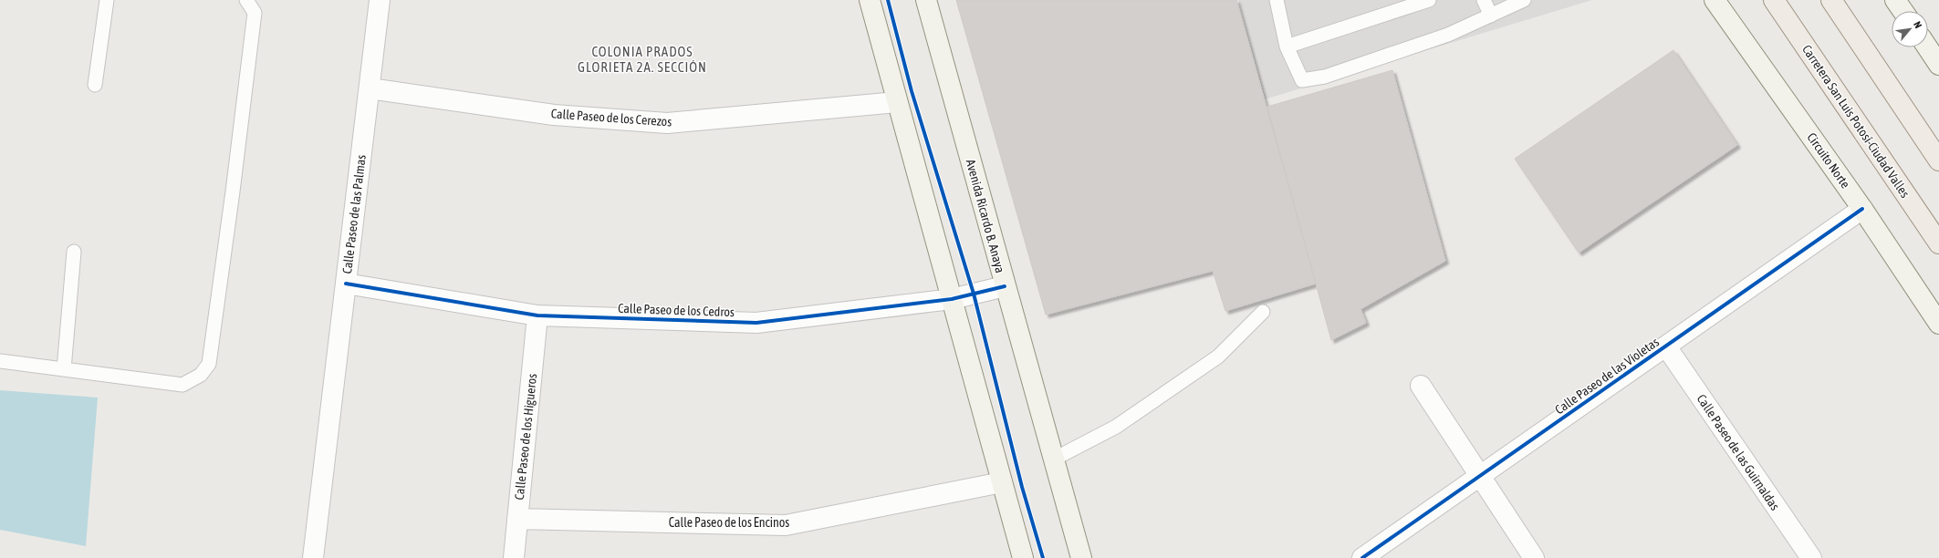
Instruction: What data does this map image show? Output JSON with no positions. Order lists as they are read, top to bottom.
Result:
{
  "streets": {
    "main road": ["Carretera San Luis Potosí-Ciudad Valles", "Circuito Norte", "Avenida Ricardo B. Anaya"],
    "street": [
      "Calle Paseo de los Cerezos",
      "Calle Paseo de las Palmas",
      "Calle Paseo de los Cedros",
      "Calle Paseo de las Violetas",
      "Calle Paseo de los Higueros",
      "Calle Paseo de las Guirnaldas",
      "Calle Paseo de los Encinos"
    ]
  },
  "crossings": [
    ["Calle Paseo de los Cerezos", "Calle Paseo de las Palmas"],
    ["Circuito Norte", "Calle Paseo de las Violetas"],
    ["Calle Paseo de las Palmas", "Calle Paseo de los Cedros"],
    ["Avenida Ricardo B. Anaya", "Calle Paseo de los Cedros"],
    ["Calle Paseo de los Cedros", "Calle Paseo de los Higueros"],
    ["Calle Paseo de las Violetas", "Calle Paseo de las Guirnaldas"],
    ["Calle Paseo de los Higueros", "Calle Paseo de los Encinos"]
  ],
  "districts": ["COLONIA PRADOS GLORIETA 2A. SECCIÓN"],
  "north": "top right"
}
